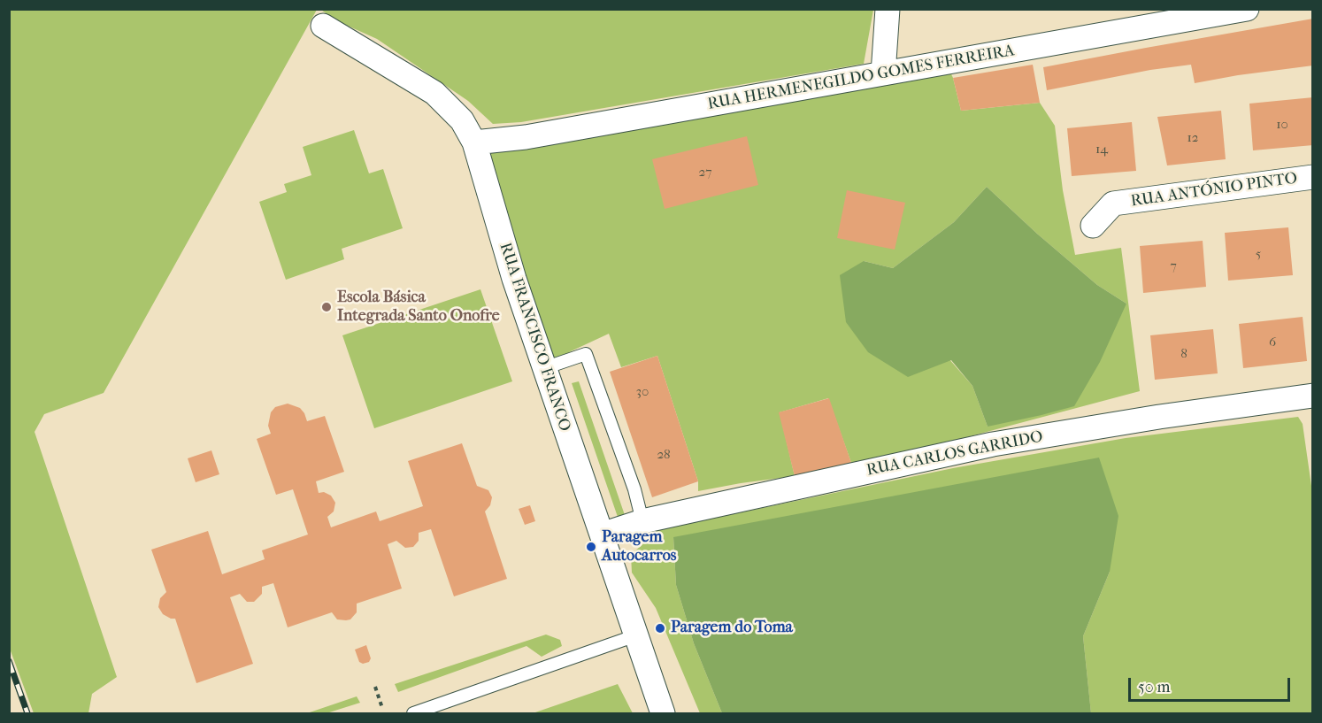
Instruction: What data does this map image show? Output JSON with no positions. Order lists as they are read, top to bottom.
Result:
{
  "streets": {
    "street": [
      "RUA HERMENEGILDO GOMES FERREIRA",
      "RUA ANTÓNIO PINTO",
      "RUA FRANCISCO FRANCO",
      "RUA CARLOS GARRIDO"
    ]
  },
  "crossings": [
    ["RUA HERMENEGILDO GOMES FERREIRA", "RUA FRANCISCO FRANCO"],
    ["RUA FRANCISCO FRANCO", "RUA CARLOS GARRIDO"]
  ],
  "places": ["Escola Básica Integrada Santo Onofre", "Paragem Autocarros", "Paragem do Toma"],
  "house_numbers": [
    "10",
    "12",
    "14",
    "27",
    "5",
    "7",
    "6",
    "8",
    "30",
    "28"
  ],
  "scale_bar": "50 m"
}
